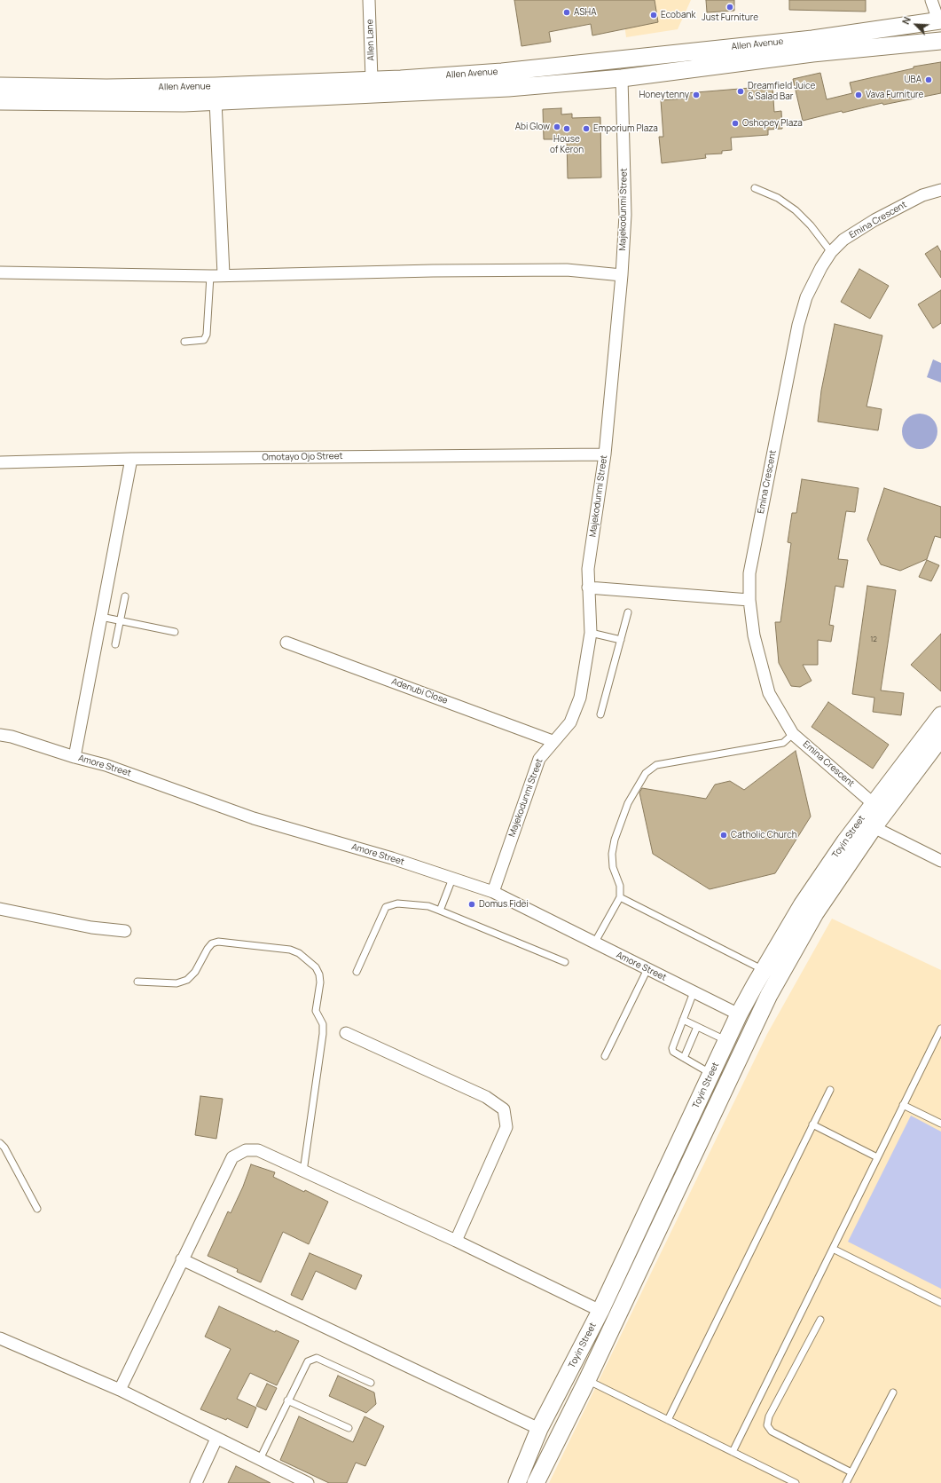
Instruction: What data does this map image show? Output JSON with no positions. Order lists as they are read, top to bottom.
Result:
{
  "streets": {
    "main road": ["Allen Avenue", "Toyin Street"],
    "street": [
      "Allen Lane",
      "Majekodunmi Street",
      "Emina Crescent",
      "Omotayo Ojo Street",
      "Adenubi Close",
      "Amore Street"
    ]
  },
  "crossings": [
    ["Allen Lane", "Allen Avenue"],
    ["Allen Avenue", "Majekodunmi Street"],
    ["Majekodunmi Street", "Omotayo Ojo Street"],
    ["Majekodunmi Street", "Adenubi Close"],
    ["Majekodunmi Street", "Amore Street"],
    ["Emina Crescent", "Toyin Street"],
    ["Amore Street", "Toyin Street"]
  ],
  "places": [
    "Just Furniture",
    "ASHA",
    "Ecobank",
    "UBA",
    "Dreamfield Juice & Salad Bar",
    "Honeytenny",
    "Vava Furniture",
    "Oshopey Plaza",
    "Abi Glow",
    "House of Keron",
    "Emporium Plaza",
    "Catholic Church",
    "Domus Fidei"
  ],
  "house_numbers": ["12"],
  "north": "top left"
}
